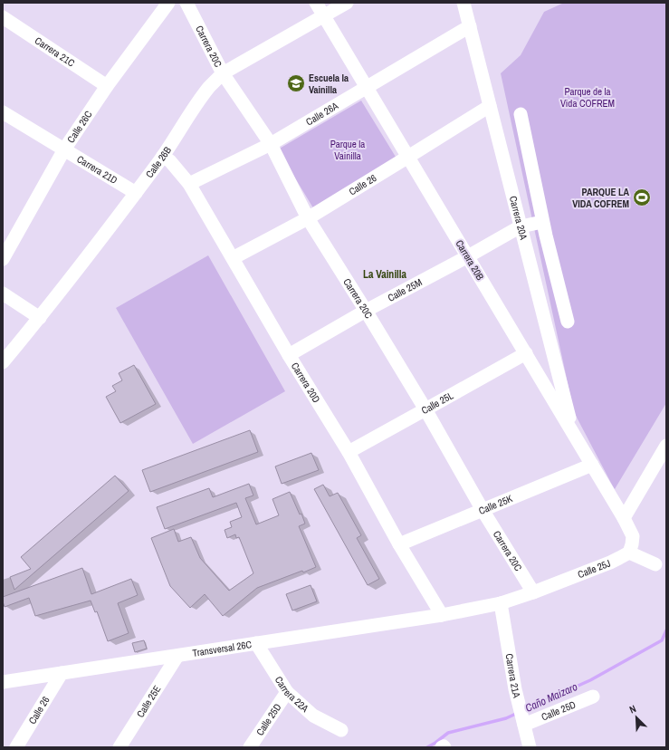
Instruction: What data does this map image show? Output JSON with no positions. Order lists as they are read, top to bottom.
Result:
{
  "streets": {
    "street": [
      "Carrera 20C",
      "Carrera 21C",
      "Calle 26A",
      "Calle 26C",
      "Calle 26B",
      "Carrera 21D",
      "Calle 26",
      "Carrera 20A",
      "Carrera 20B",
      "Calle 25M",
      "Carrera 20D",
      "Calle 25L",
      "Calle 25K",
      "Calle 25J",
      "Transversal 26C",
      "Carrera 21A",
      "Carrera 22A",
      "Calle 25E",
      "Calle 25D"
    ]
  },
  "crossings": [
    ["Carrera 20C", "Calle 26A"],
    ["Carrera 20C", "Calle 26B"],
    ["Carrera 20C", "Calle 26"],
    ["Carrera 20C", "Calle 25M"],
    ["Carrera 20C", "Calle 25L"],
    ["Carrera 20C", "Calle 25K"],
    ["Carrera 20C", "Calle 25J"],
    ["Carrera 21C", "Calle 26C"],
    ["Calle 26A", "Carrera 20A"],
    ["Calle 26A", "Carrera 20B"],
    ["Calle 26A", "Carrera 20D"],
    ["Calle 26C", "Carrera 21D"],
    ["Calle 26B", "Carrera 21D"],
    ["Calle 26B", "Carrera 20B"],
    ["Calle 26B", "Carrera 20D"],
    ["Calle 26", "Carrera 20A"],
    ["Calle 26", "Carrera 20B"],
    ["Calle 26", "Carrera 20D"],
    ["Calle 26", "Transversal 26C"],
    ["Carrera 20A", "Carrera 20B"],
    ["Carrera 20A", "Calle 25M"],
    ["Carrera 20B", "Calle 25M"],
    ["Carrera 20B", "Calle 25L"],
    ["Carrera 20B", "Calle 25K"],
    ["Calle 25M", "Carrera 20D"],
    ["Carrera 20D", "Calle 25L"],
    ["Carrera 20D", "Calle 25K"],
    ["Carrera 20D", "Calle 25J"],
    ["Carrera 20D", "Transversal 26C"],
    ["Calle 25J", "Transversal 26C"],
    ["Calle 25J", "Carrera 21A"],
    ["Transversal 26C", "Carrera 22A"],
    ["Transversal 26C", "Calle 25E"],
    ["Carrera 21A", "Calle 25D"],
    ["Carrera 22A", "Calle 25D"]
  ],
  "districts": ["La Vainilla"],
  "water": ["Caño Maizaro"],
  "parks": ["Parque de la Vida COFREM", "Parque la Vainilla"],
  "places": {
    "school or university": ["Escuela la Vainilla"],
    "sports": ["PARQUE LA VIDA COFREM"]
  },
  "north": "top left"
}
